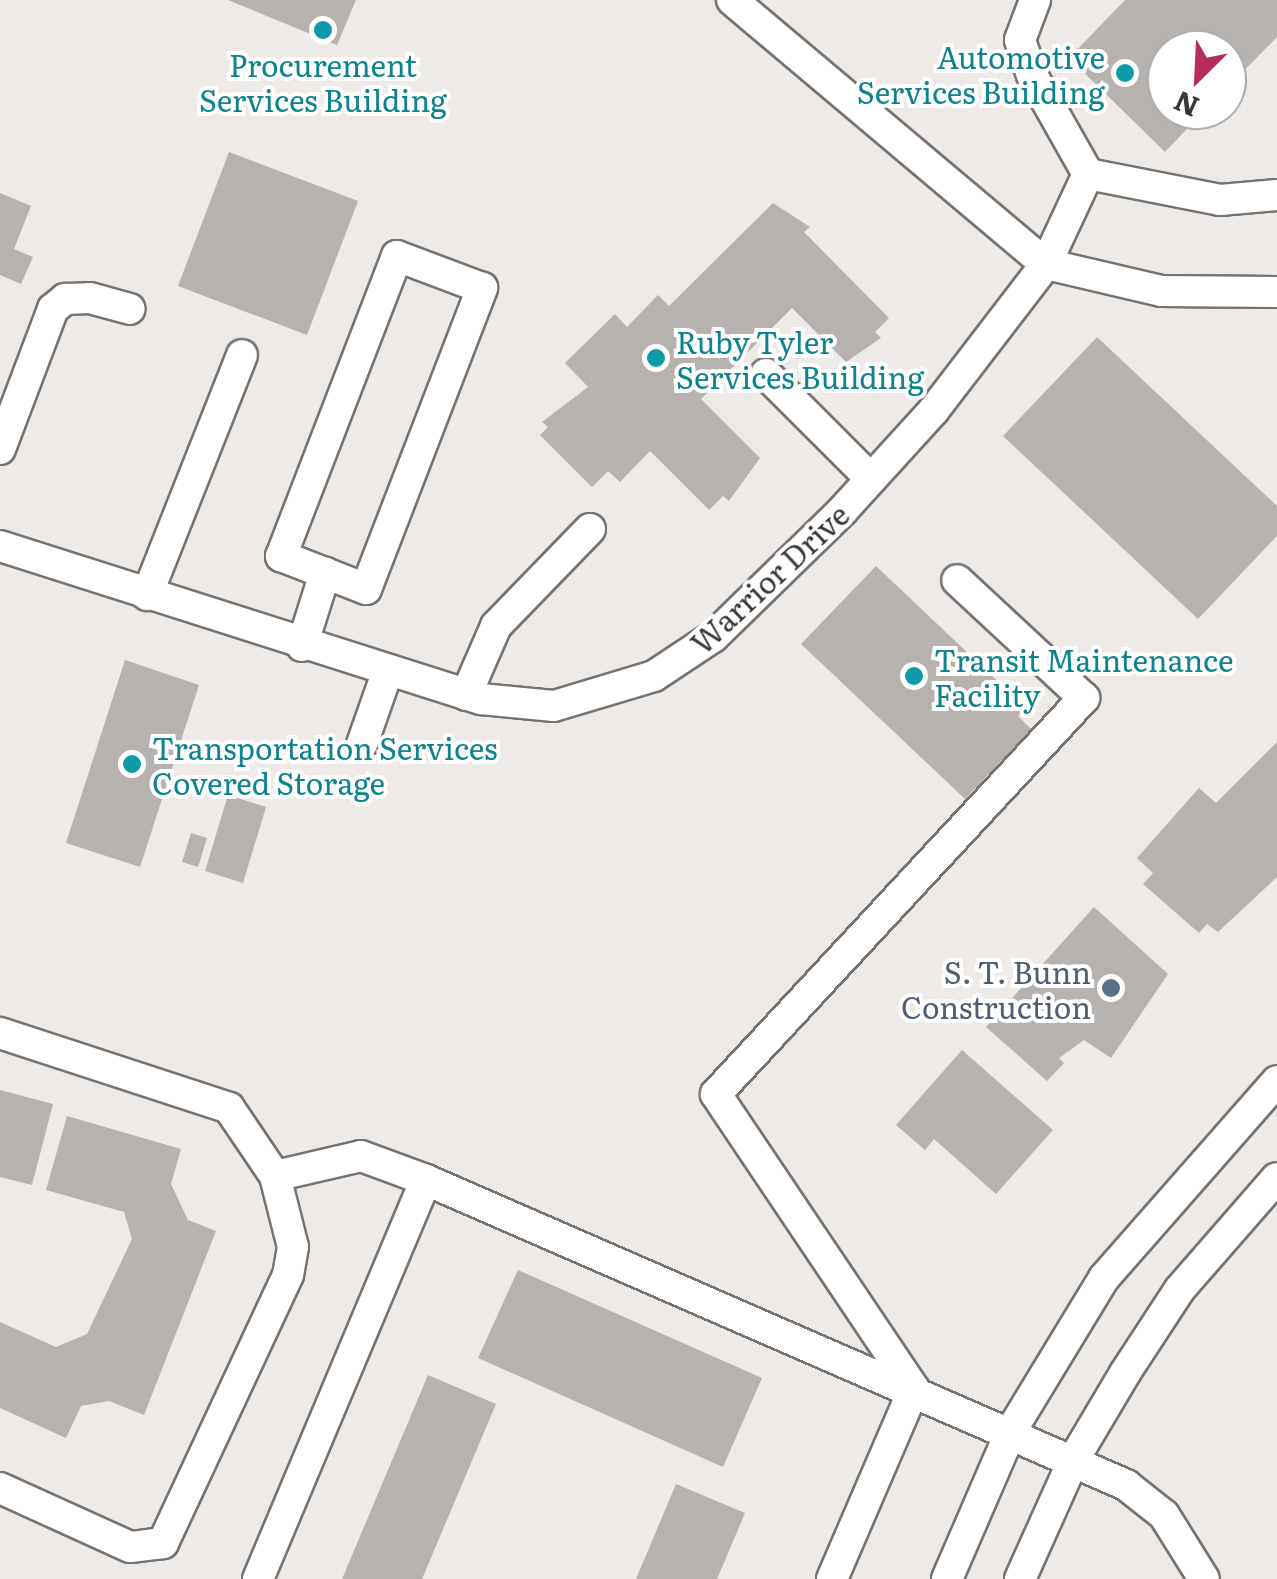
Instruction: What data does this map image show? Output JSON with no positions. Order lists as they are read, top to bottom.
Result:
{
  "streets": {
    "street": ["Warrior Drive"]
  },
  "places": [
    "Procurement Services Building",
    "Automotive Services Building",
    "Ruby Tyler Services Building",
    "Transit Maintenance Facility",
    "Transportation Services Covered Storage",
    "S. T. Bunn Construction"
  ],
  "north": "bottom left"
}
